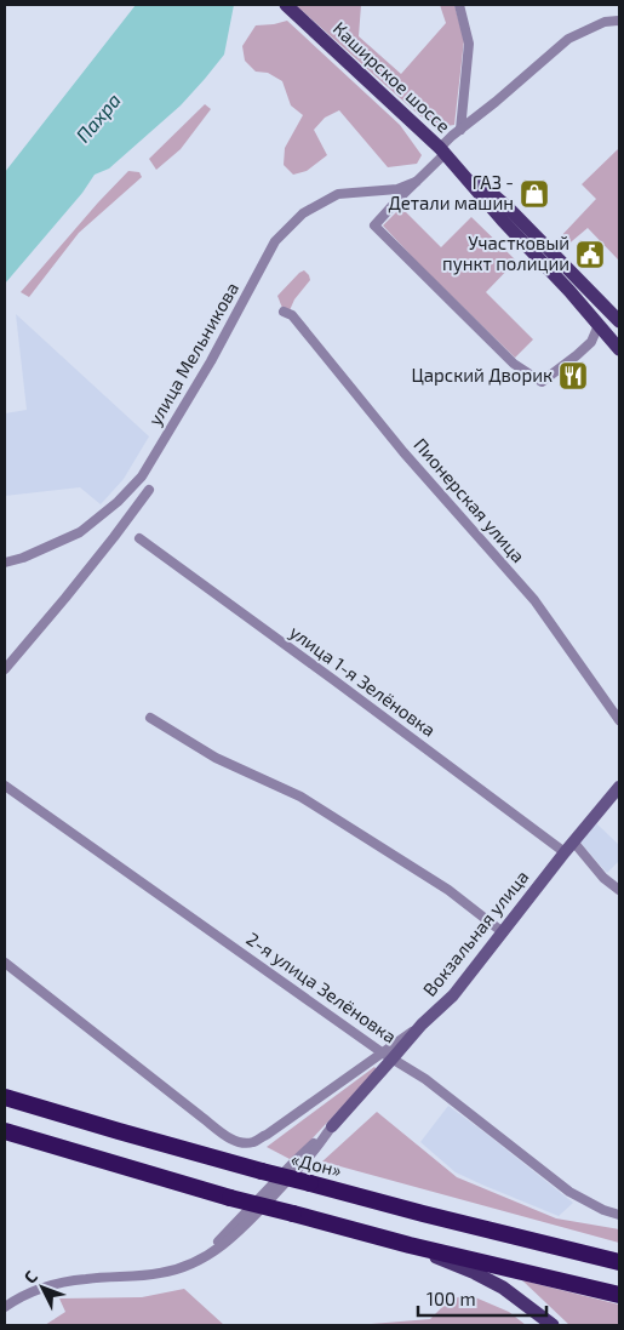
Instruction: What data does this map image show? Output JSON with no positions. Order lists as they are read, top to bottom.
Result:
{
  "streets": {
    "highway": ["«Дон»"],
    "main road": ["Каширское шоссе"],
    "street": [
      "улица Мельникова",
      "Пионерская улица",
      "улица 1-я Зелёновка",
      "Вокзальная улица",
      "2-я улица Зелёновка"
    ]
  },
  "crossings": [
    ["улица 1-я Зелёновка", "Вокзальная улица"],
    ["Вокзальная улица", "2-я улица Зелёновка"]
  ],
  "water": ["Пахра"],
  "places": {
    "shop": ["ГАЗ - Детали машин"],
    "public building": ["Участковый пункт полиции"],
    "restaurant": ["Царский Дворик"]
  },
  "scale_bar": "100 m",
  "north": "top left"
}
